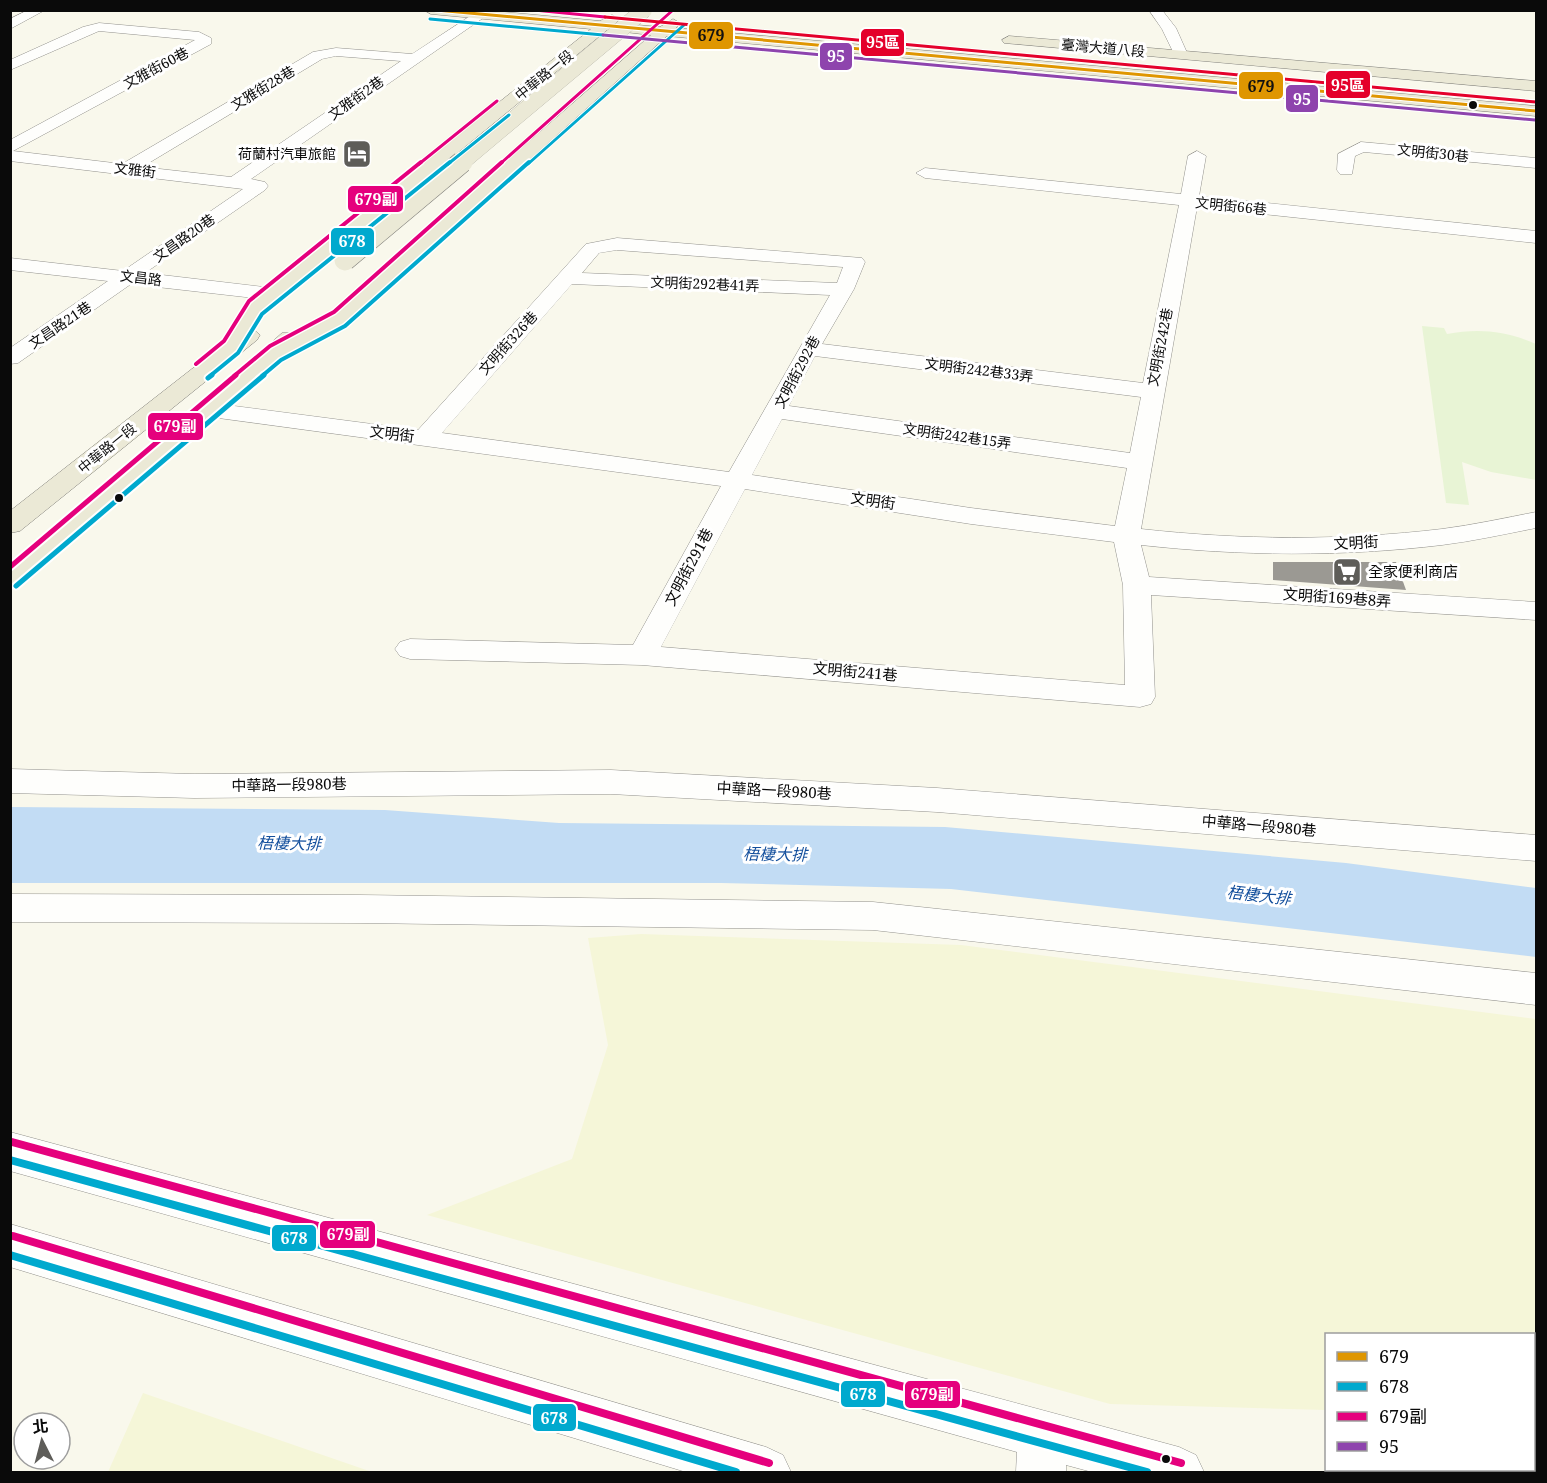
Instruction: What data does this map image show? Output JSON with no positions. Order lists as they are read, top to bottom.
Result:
{
  "streets": {
    "main road": ["臺灣大道八段", "中華路一段"],
    "street": [
      "文雅街60巷",
      "文雅街28巷",
      "文雅街2巷",
      "文明街30巷",
      "文雅街",
      "文明街66巷",
      "文昌路20巷",
      "文昌路",
      "文明街292巷41弄",
      "文昌路21巷",
      "文明街326巷",
      "文明街242巷",
      "文明街242巷33弄",
      "文明街292巷",
      "文明街",
      "文明街242巷15弄",
      "文明街291巷",
      "文明街169巷8弄",
      "文明街241巷",
      "中華路一段980巷"
    ]
  },
  "crossings": [
    ["臺灣大道八段", "中華路一段"],
    ["臺灣大道八段", "文雅街2巷"],
    ["中華路一段", "文昌路"],
    ["文雅街28巷", "文雅街2巷"],
    ["文雅街28巷", "文雅街"],
    ["文雅街2巷", "文雅街"],
    ["文雅街", "文昌路20巷"],
    ["文明街66巷", "文明街242巷"],
    ["文昌路20巷", "文昌路"],
    ["文昌路20巷", "文昌路21巷"],
    ["文昌路", "文昌路21巷"],
    ["文明街292巷41弄", "文明街326巷"],
    ["文明街292巷41弄", "文明街292巷"],
    ["文明街326巷", "文明街292巷"],
    ["文明街326巷", "文明街"],
    ["文明街242巷", "文明街242巷33弄"],
    ["文明街242巷", "文明街"],
    ["文明街242巷", "文明街242巷15弄"],
    ["文明街242巷", "文明街241巷"],
    ["文明街242巷33弄", "文明街292巷"],
    ["文明街292巷", "文明街"],
    ["文明街292巷", "文明街242巷15弄"],
    ["文明街292巷", "文明街291巷"],
    ["文明街", "文明街291巷"],
    ["文明街", "文明街241巷"],
    ["文明街291巷", "文明街241巷"],
    ["文明街169巷8弄", "文明街241巷"]
  ],
  "water": ["梧棲大排"],
  "places": {
    "hotel": ["荷蘭村汽車旅館"],
    "supermarket": ["全家便利商店"]
  },
  "lines": [
    "transit line 679",
    "transit line 679副",
    "transit line 95區",
    "transit line 678",
    "transit line 95"
  ],
  "legend": [
    "679",
    "678",
    "679副",
    "95"
  ],
  "north": "top"
}
